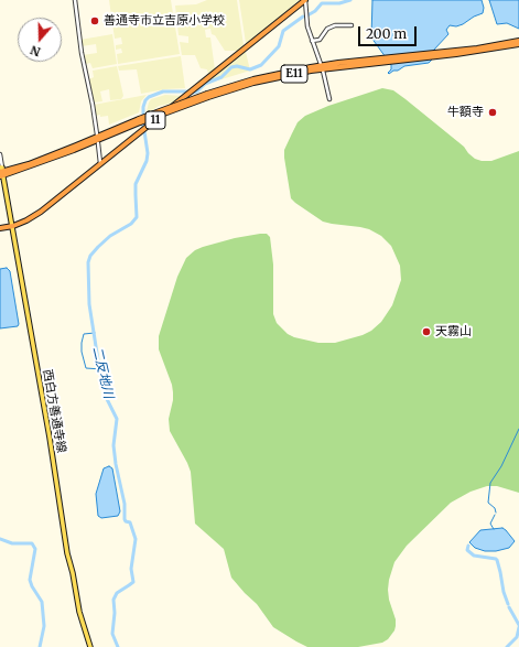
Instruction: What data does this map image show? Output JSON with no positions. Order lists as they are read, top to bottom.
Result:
{
  "streets": {
    "highway": ["E11", "11"],
    "main road": ["西白方善通寺線"]
  },
  "crossings": [
    ["E11", "西白方善通寺線"],
    ["11", "西白方善通寺線"]
  ],
  "water": ["二反地川"],
  "places": ["善通寺市立吉原小学校", "牛額寺", "天霧山"],
  "scale_bar": "200 m",
  "north": "bottom"
}
